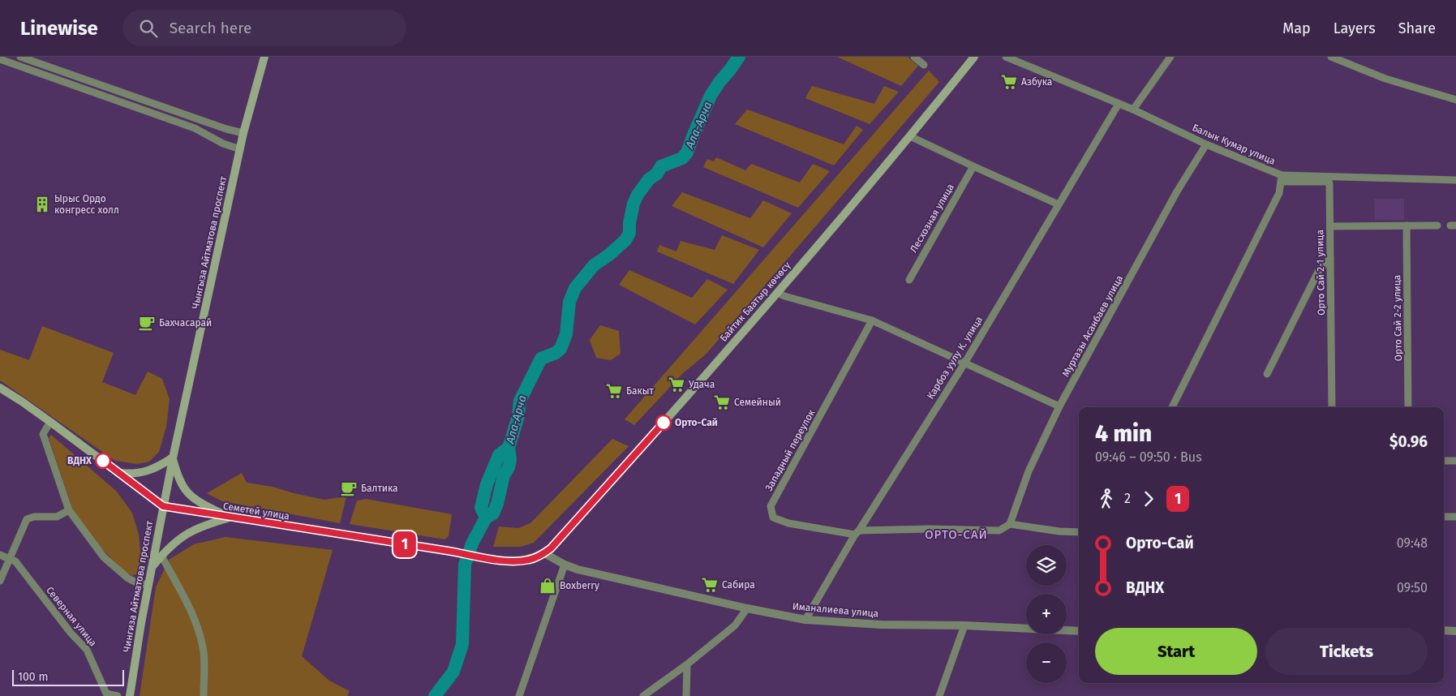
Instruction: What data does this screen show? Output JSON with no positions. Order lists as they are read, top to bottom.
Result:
{
  "streets": {
    "main road": [
      "Чынгыза Айтматова проспект",
      "Байтик Баатыр көчөсү",
      "Семетей улица",
      "Чингиза Айтматова проспект"
    ],
    "street": [
      "Балык Кумар улица",
      "Лесхозная улица",
      "Орто Сай 2-1 улица",
      "Орто Сай 2-2 улица",
      "Муртазы Асанбаев улица",
      "Карбоз уулу К. улица",
      "Западный переулок",
      "Иманалиева улица",
      "Северная улица"
    ]
  },
  "crossings": [
    ["Балык Кумар улица", "Орто Сай 2-1 улица"],
    ["Балык Кумар улица", "Муртазы Асанбаев улица"],
    ["Балык Кумар улица", "Карбоз уулу К. улица"],
    ["Чынгыза Айтматова проспект", "Чингиза Айтматова проспект"],
    ["Байтик Баатыр көчөсү", "Семетей улица"],
    ["Байтик Баатыр көчөсү", "Иманалиева улица"],
    ["Карбоз уулу К. улица", "Западный переулок"],
    ["Карбоз уулу К. улица", "Иманалиева улица"],
    ["Семетей улица", "Чингиза Айтматова проспект"],
    ["Семетей улица", "Иманалиева улица"]
  ],
  "districts": ["ОРТО-САЙ"],
  "water": ["Ала-Арча"],
  "places": {
    "supermarket": [
      "Азбука",
      "Удача",
      "Бакыт",
      "Семейный",
      "Сабира"
    ],
    "building": ["Ырыс Ордо конгресс холл"],
    "cafe": ["Бахчасарай", "Балтика"],
    "other": ["Орто-Сай", "ВДНХ"],
    "shop": ["Boxberry"]
  },
  "lines": ["bus line 1"],
  "scale_bar": "100 m",
  "page": {
    "header": "Linewise",
    "search": "Search here",
    "nav": ["Map", "Layers", "Share"],
    "on_map": "1",
    "heading": ["4 min", "09:46 – 09:50 · Bus", "$0.96"],
    "legs": ["2", "1"],
    "list": [
      {
        "name": "Орто-Сай",
        "value": "09:48"
      },
      {
        "name": "ВДНХ",
        "value": "09:50"
      }
    ],
    "map_buttons": ["+", "−"],
    "buttons": ["Start", "Tickets"],
    "scale": "100 m"
  }
}
